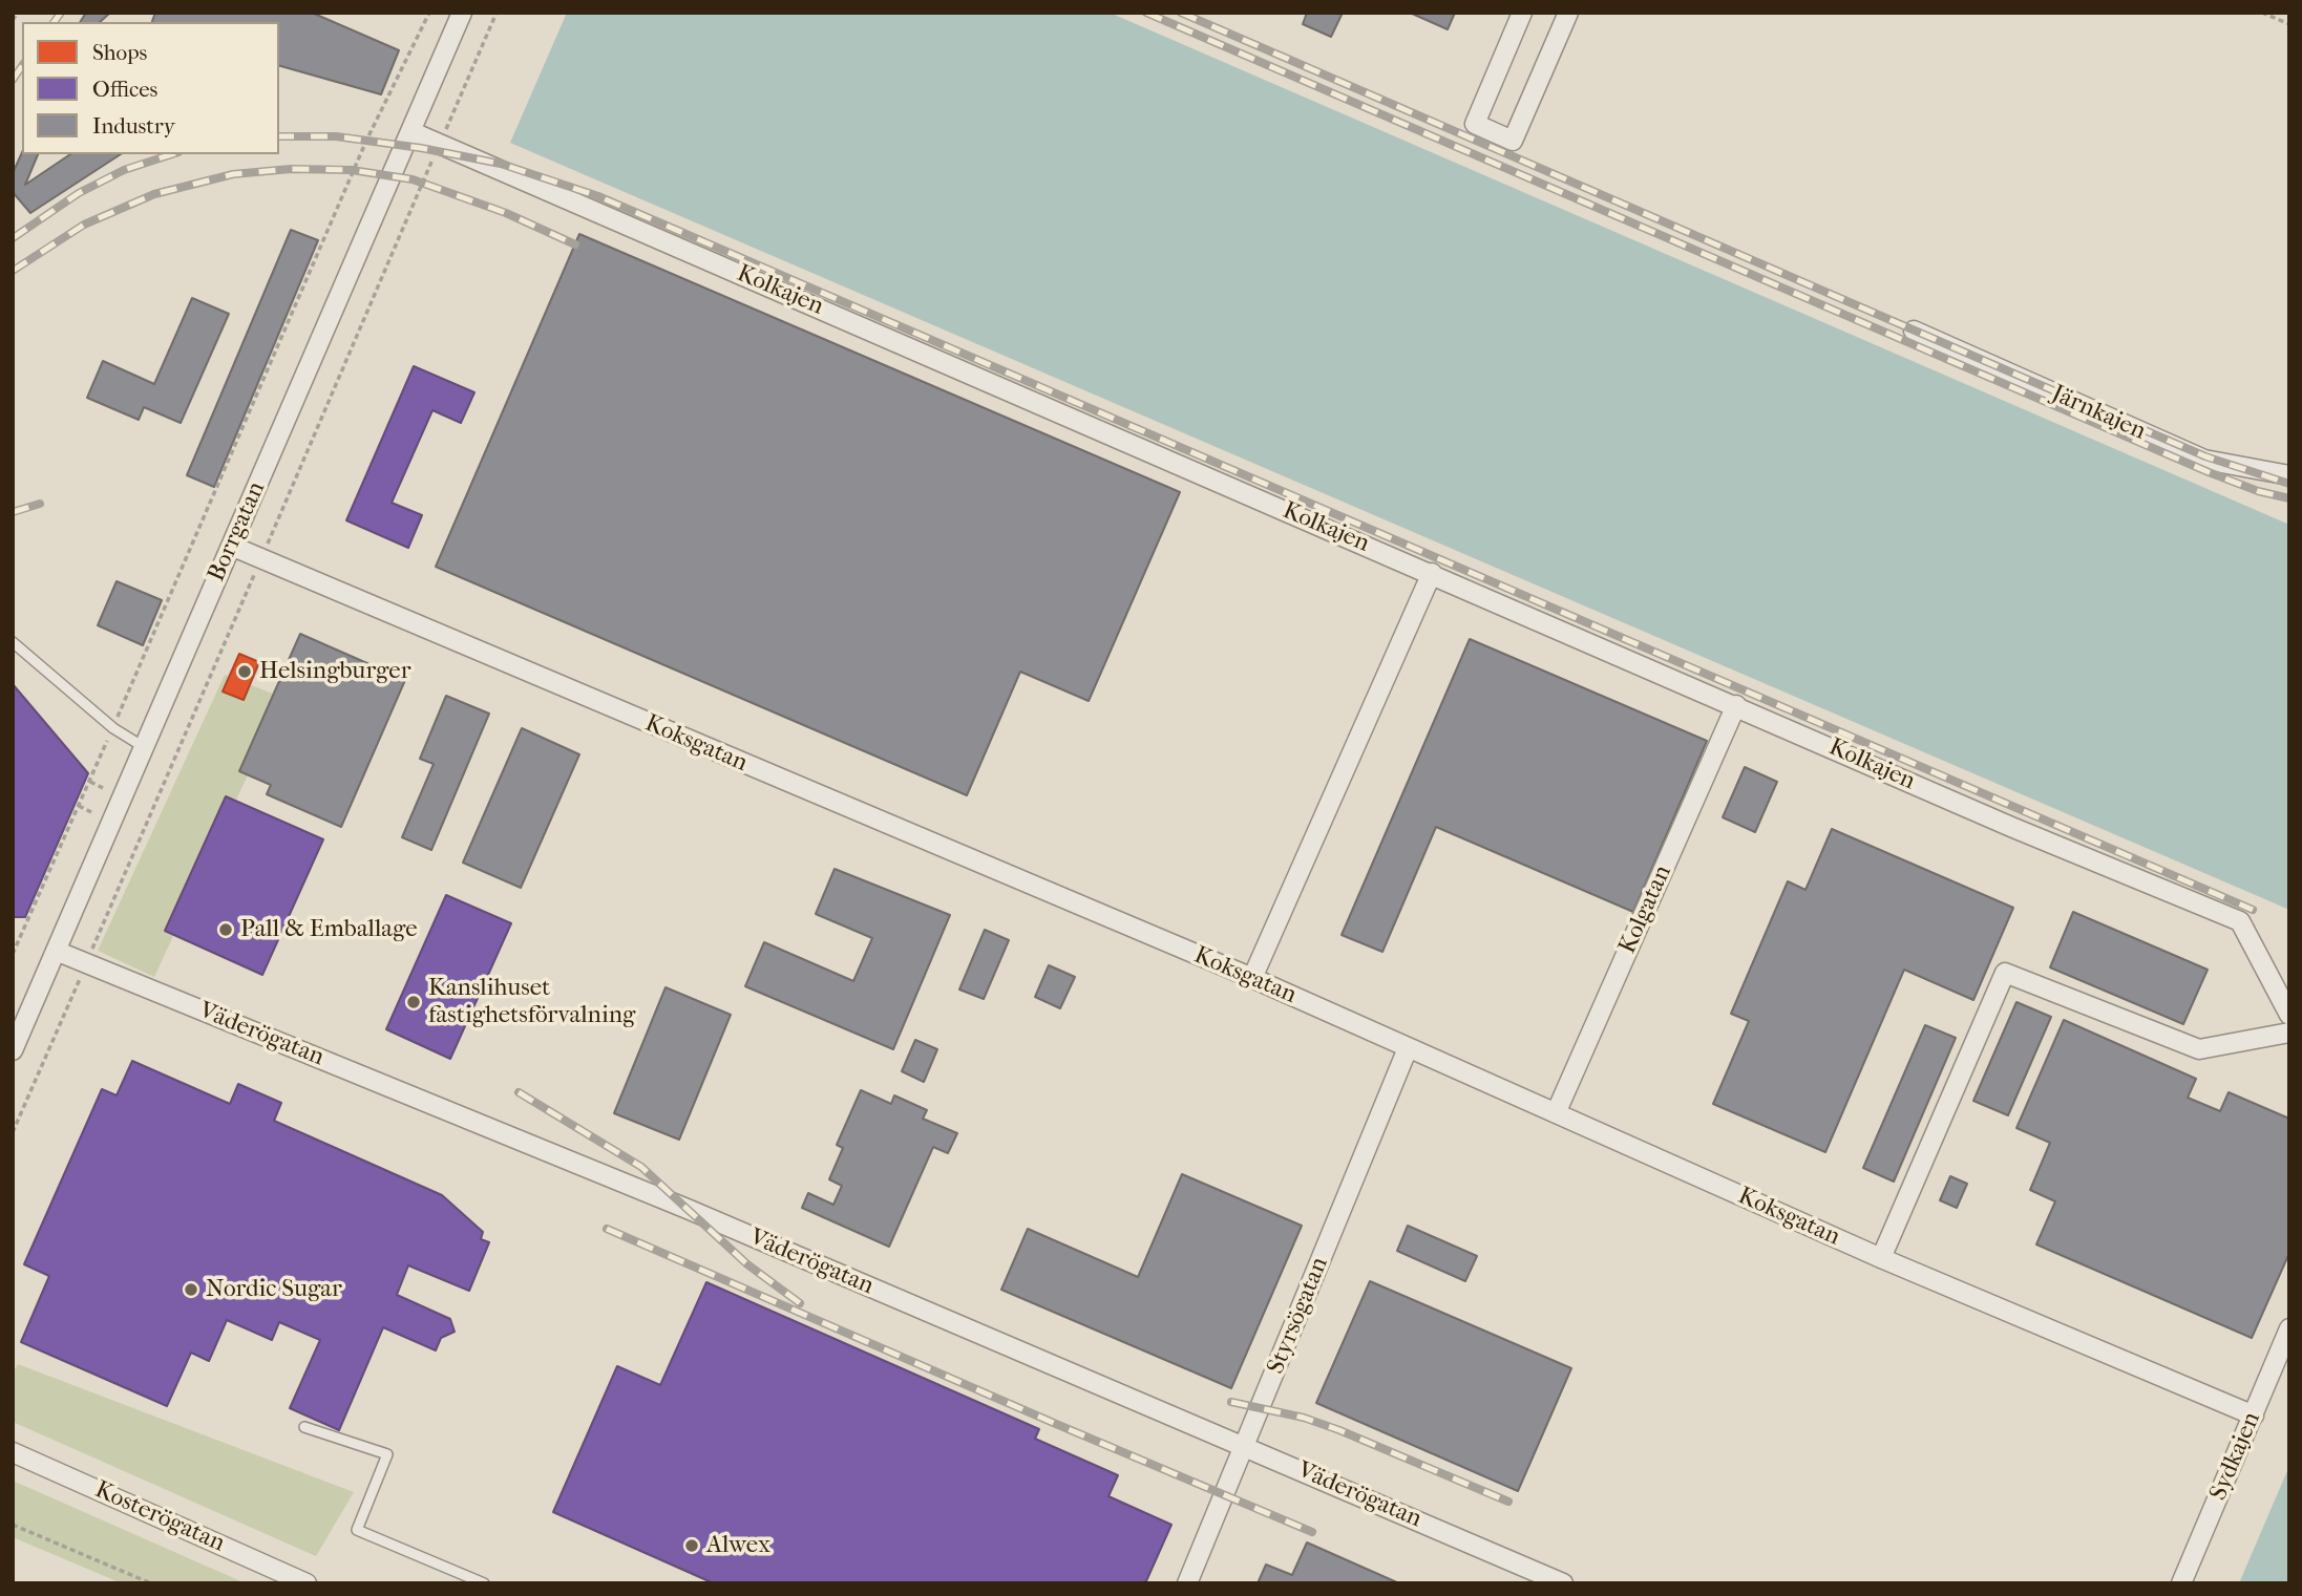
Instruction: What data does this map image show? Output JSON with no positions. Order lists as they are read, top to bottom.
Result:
{
  "streets": {
    "street": [
      "Kolkajen",
      "Järnkajen",
      "Borrgatan",
      "Koksgatan",
      "Kolgatan",
      "Väderögatan",
      "Styrsögatan",
      "Sydkajen",
      "Kosterögatan"
    ]
  },
  "crossings": [
    ["Kolkajen", "Borrgatan"],
    ["Kolkajen", "Kolgatan"],
    ["Borrgatan", "Koksgatan"],
    ["Borrgatan", "Väderögatan"],
    ["Koksgatan", "Kolgatan"],
    ["Koksgatan", "Styrsögatan"],
    ["Koksgatan", "Sydkajen"],
    ["Väderögatan", "Styrsögatan"]
  ],
  "places": [
    "Helsingburger",
    "Pall & Emballage",
    "Kanslihuset fastighetsförvalning",
    "Nordic Sugar",
    "Alwex"
  ],
  "legend": ["Shops", "Offices", "Industry"]
}
